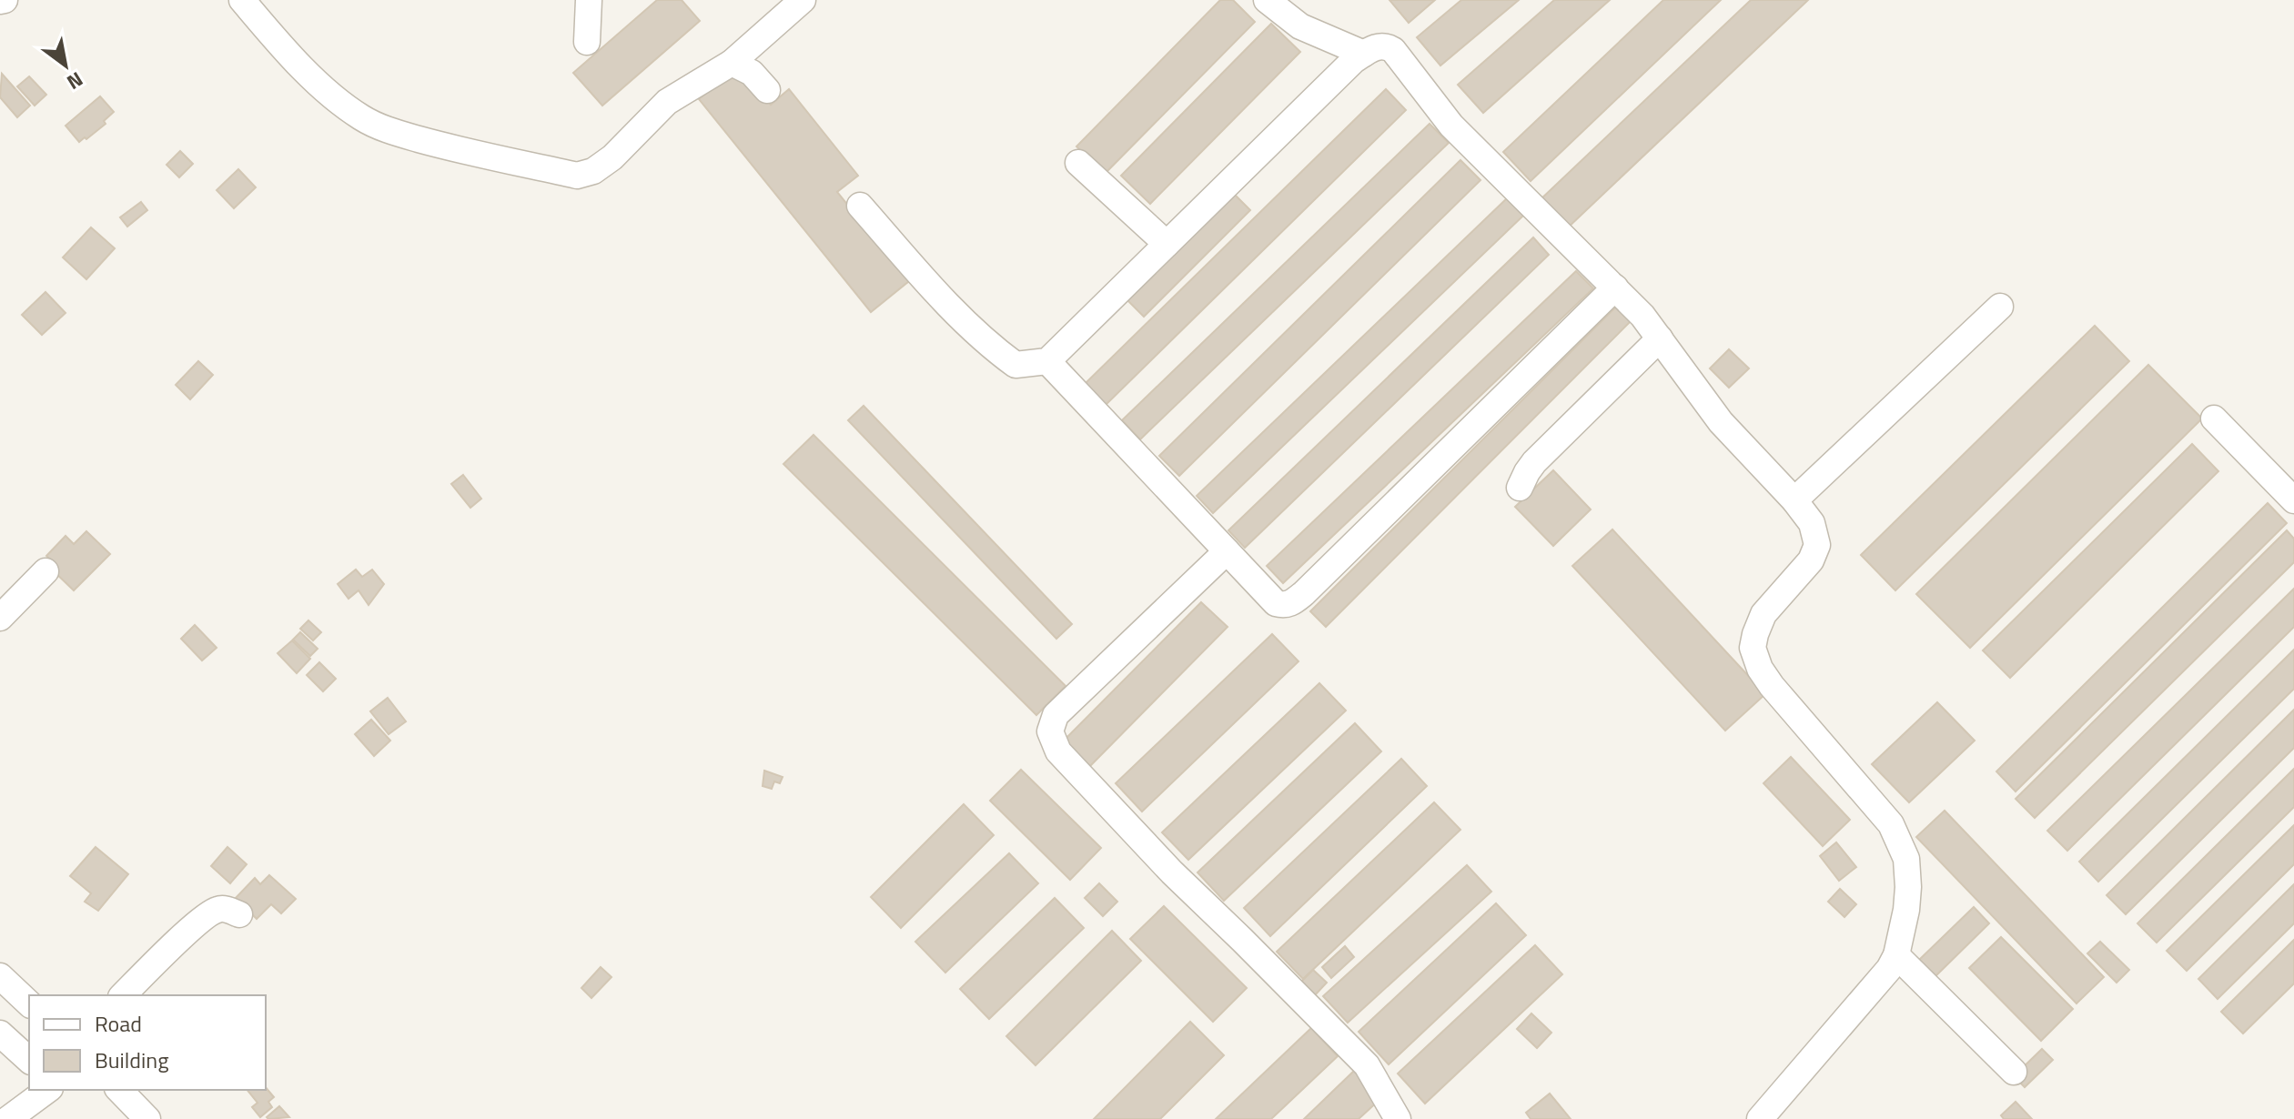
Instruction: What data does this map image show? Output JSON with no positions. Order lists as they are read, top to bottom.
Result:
{
  "legend": ["Road", "Building"],
  "north": "bottom right"
}
